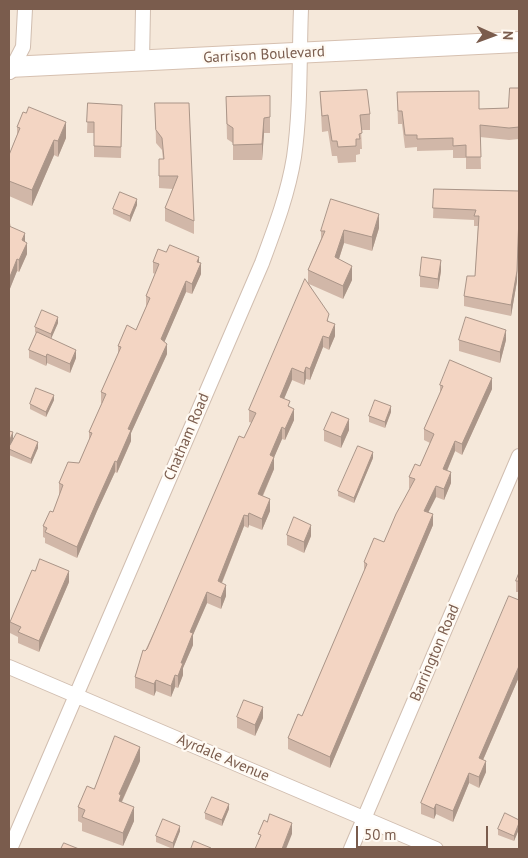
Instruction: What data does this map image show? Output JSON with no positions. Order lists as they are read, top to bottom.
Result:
{
  "streets": {
    "main road": ["Garrison Boulevard"],
    "street": ["Chatham Road", "Barrington Road", "Ayrdale Avenue"]
  },
  "crossings": [
    ["Garrison Boulevard", "Chatham Road"],
    ["Chatham Road", "Ayrdale Avenue"],
    ["Barrington Road", "Ayrdale Avenue"]
  ],
  "scale_bar": "50 m",
  "north": "right"
}
